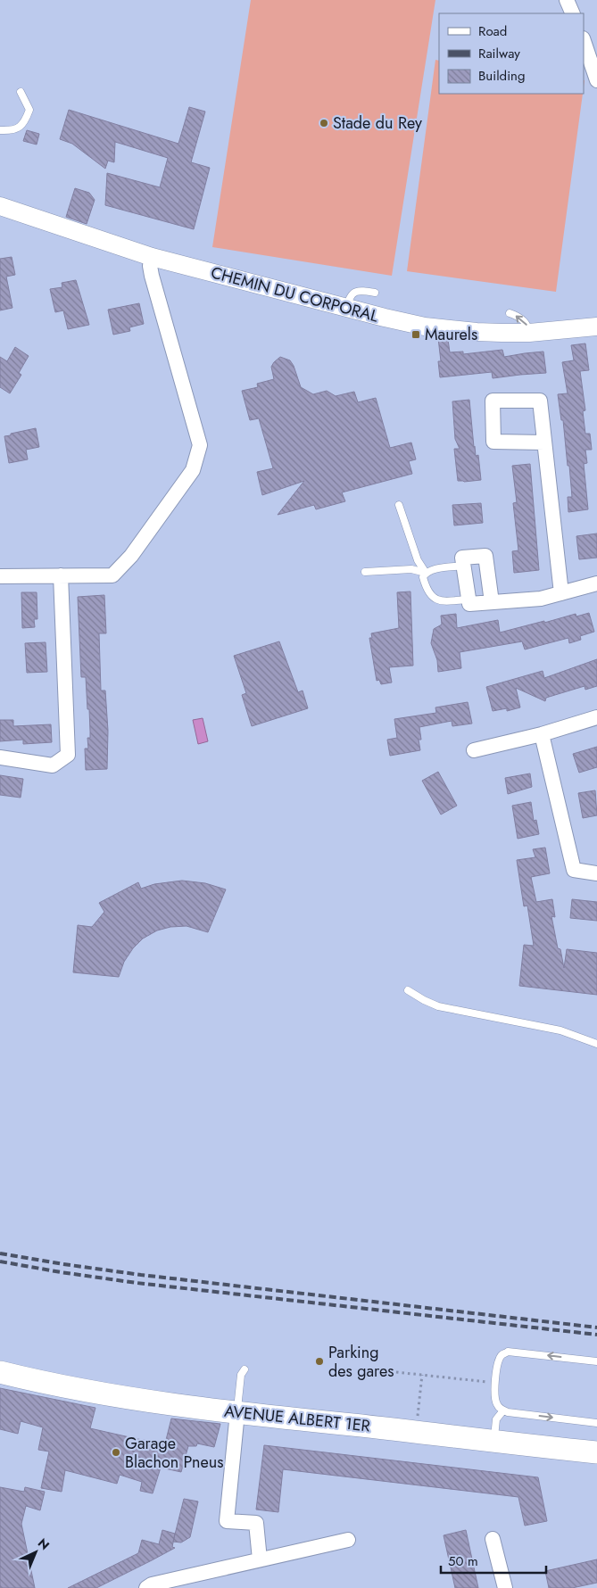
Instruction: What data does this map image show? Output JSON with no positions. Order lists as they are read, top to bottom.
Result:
{
  "streets": {
    "main road": ["AVENUE ALBERT 1ER"],
    "street": ["CHEMIN DU CORPORAL"]
  },
  "places": {
    "other": ["Stade du Rey", "Parking des gares", "Garage Blachon Pneus"],
    "transit": ["Maurels"]
  },
  "legend": ["Road", "Railway", "Building"],
  "scale_bar": "50 m",
  "north": "top right"
}
